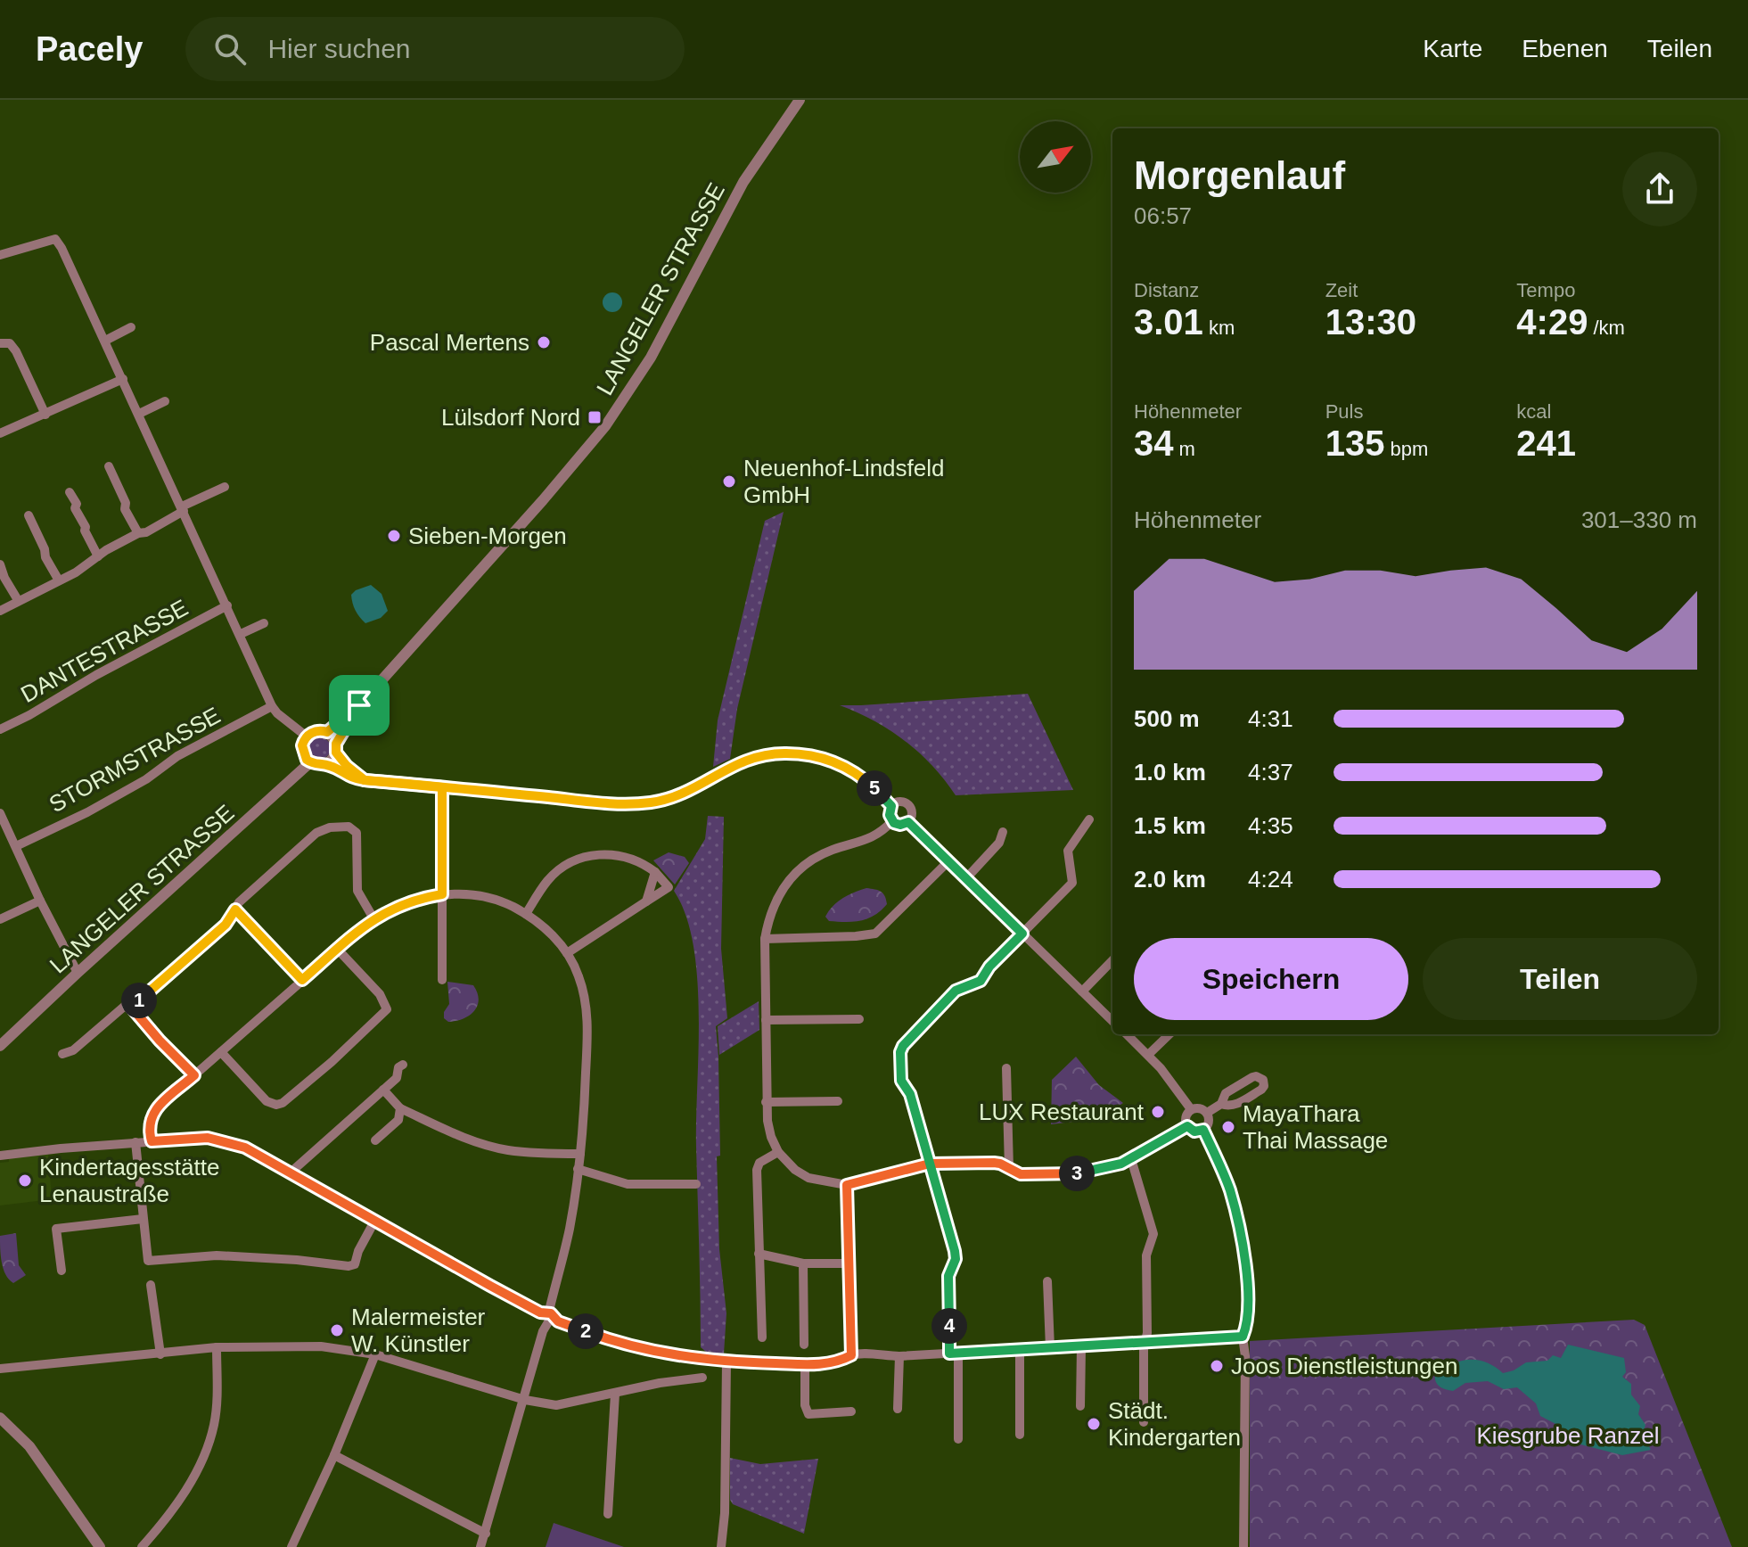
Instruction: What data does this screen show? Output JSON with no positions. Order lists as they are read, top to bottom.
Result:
{
  "streets": {
    "street": ["LANGELER STRASSE", "DANTESTRASSE", "STORMSTRASSE"]
  },
  "parks": ["Kiesgrube Ranzel"],
  "places": {
    "other": [
      "Pascal Mertens",
      "Neuenhof-Lindsfeld GmbH",
      "Sieben-Morgen",
      "LUX Restaurant",
      "MayaThara Thai Massage",
      "Kindertagesstätte Lenaustraße",
      "Malermeister W. Künstler",
      "Joos Dienstleistungen",
      "Städt. Kindergarten"
    ],
    "transit": ["Lülsdorf Nord"]
  },
  "north": "top right",
  "page": {
    "header": "Pacely",
    "search": "Hier suchen",
    "nav": ["Karte", "Ebenen", "Teilen"],
    "heading": ["Morgenlauf", "06:57"],
    "stats": [
      ["Distanz", "3.01 km"],
      ["Zeit", "13:30"],
      ["Tempo", "4:29 /km"],
      ["Höhenmeter", "34 m"],
      ["Puls", "135 bpm"],
      ["kcal", "241"]
    ],
    "chart": ["Höhenmeter", "301–330 m"],
    "list": [
      {
        "name": "500 m",
        "note": "4:31"
      },
      {
        "name": "1.0 km",
        "note": "4:37"
      },
      {
        "name": "1.5 km",
        "note": "4:35"
      },
      {
        "name": "2.0 km",
        "note": "4:24"
      }
    ],
    "pins": [
      "5",
      "1",
      "3",
      "4",
      "2"
    ],
    "buttons": ["Speichern", "Teilen"]
  }
}
